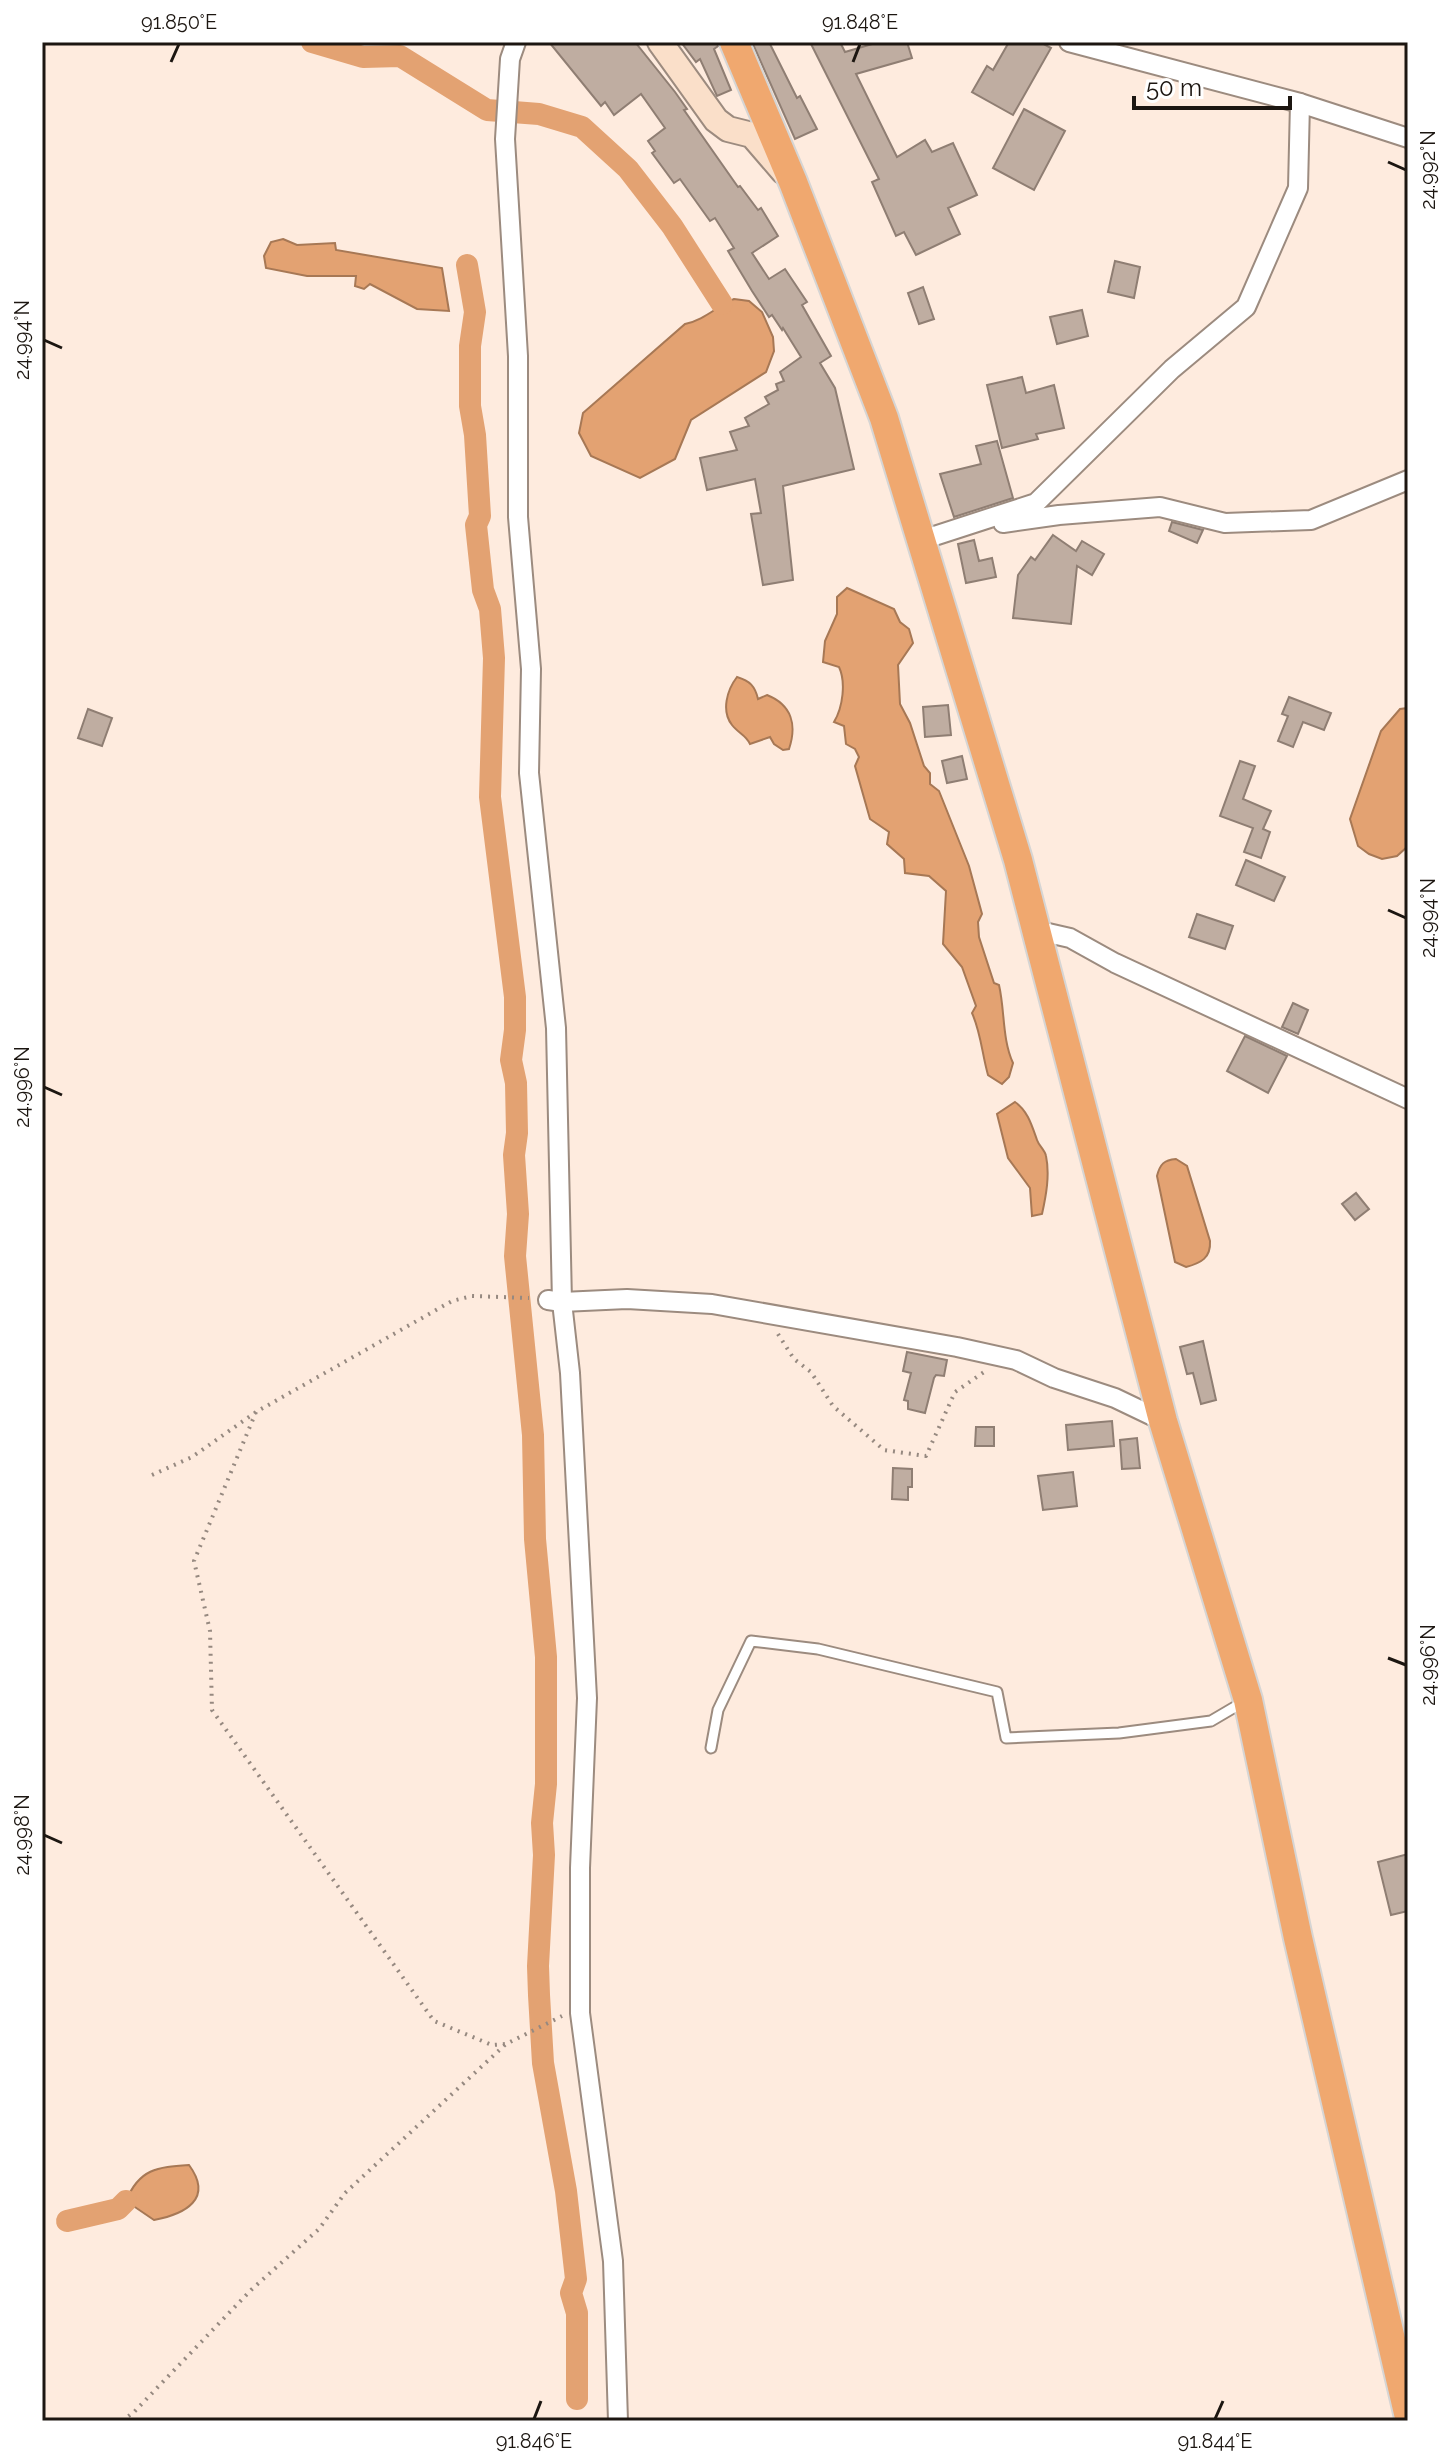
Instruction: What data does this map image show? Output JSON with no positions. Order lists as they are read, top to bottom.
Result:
{
  "scale_bar": "50 m",
  "coordinates": [
    "91.850°E",
    "91.848°E",
    "24.992°N",
    "24.994°N",
    "24.996°N",
    "24.998°N",
    "91.846°E",
    "91.844°E"
  ]
}
